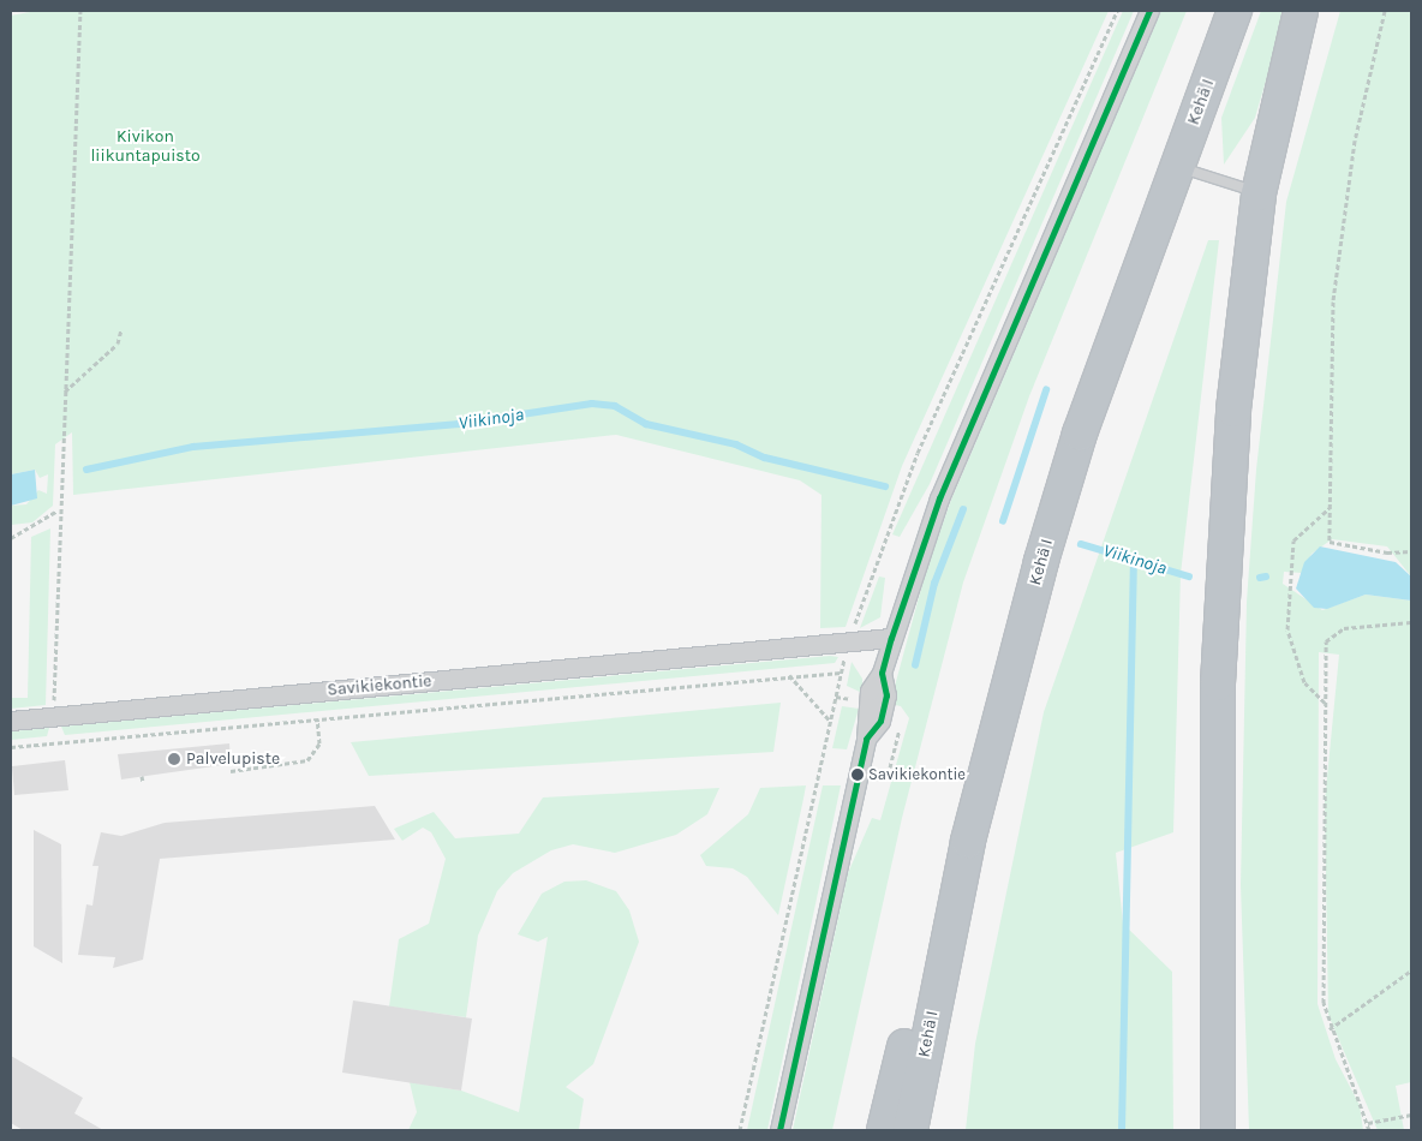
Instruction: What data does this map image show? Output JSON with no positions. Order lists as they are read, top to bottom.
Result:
{
  "streets": {
    "highway": ["Kehä I"],
    "street": ["Savikiekontie"]
  },
  "water": ["Viikinoja"],
  "parks": ["Kivikon liikuntapuisto"],
  "places": ["Palvelupiste", "Savikiekontie"]
}
